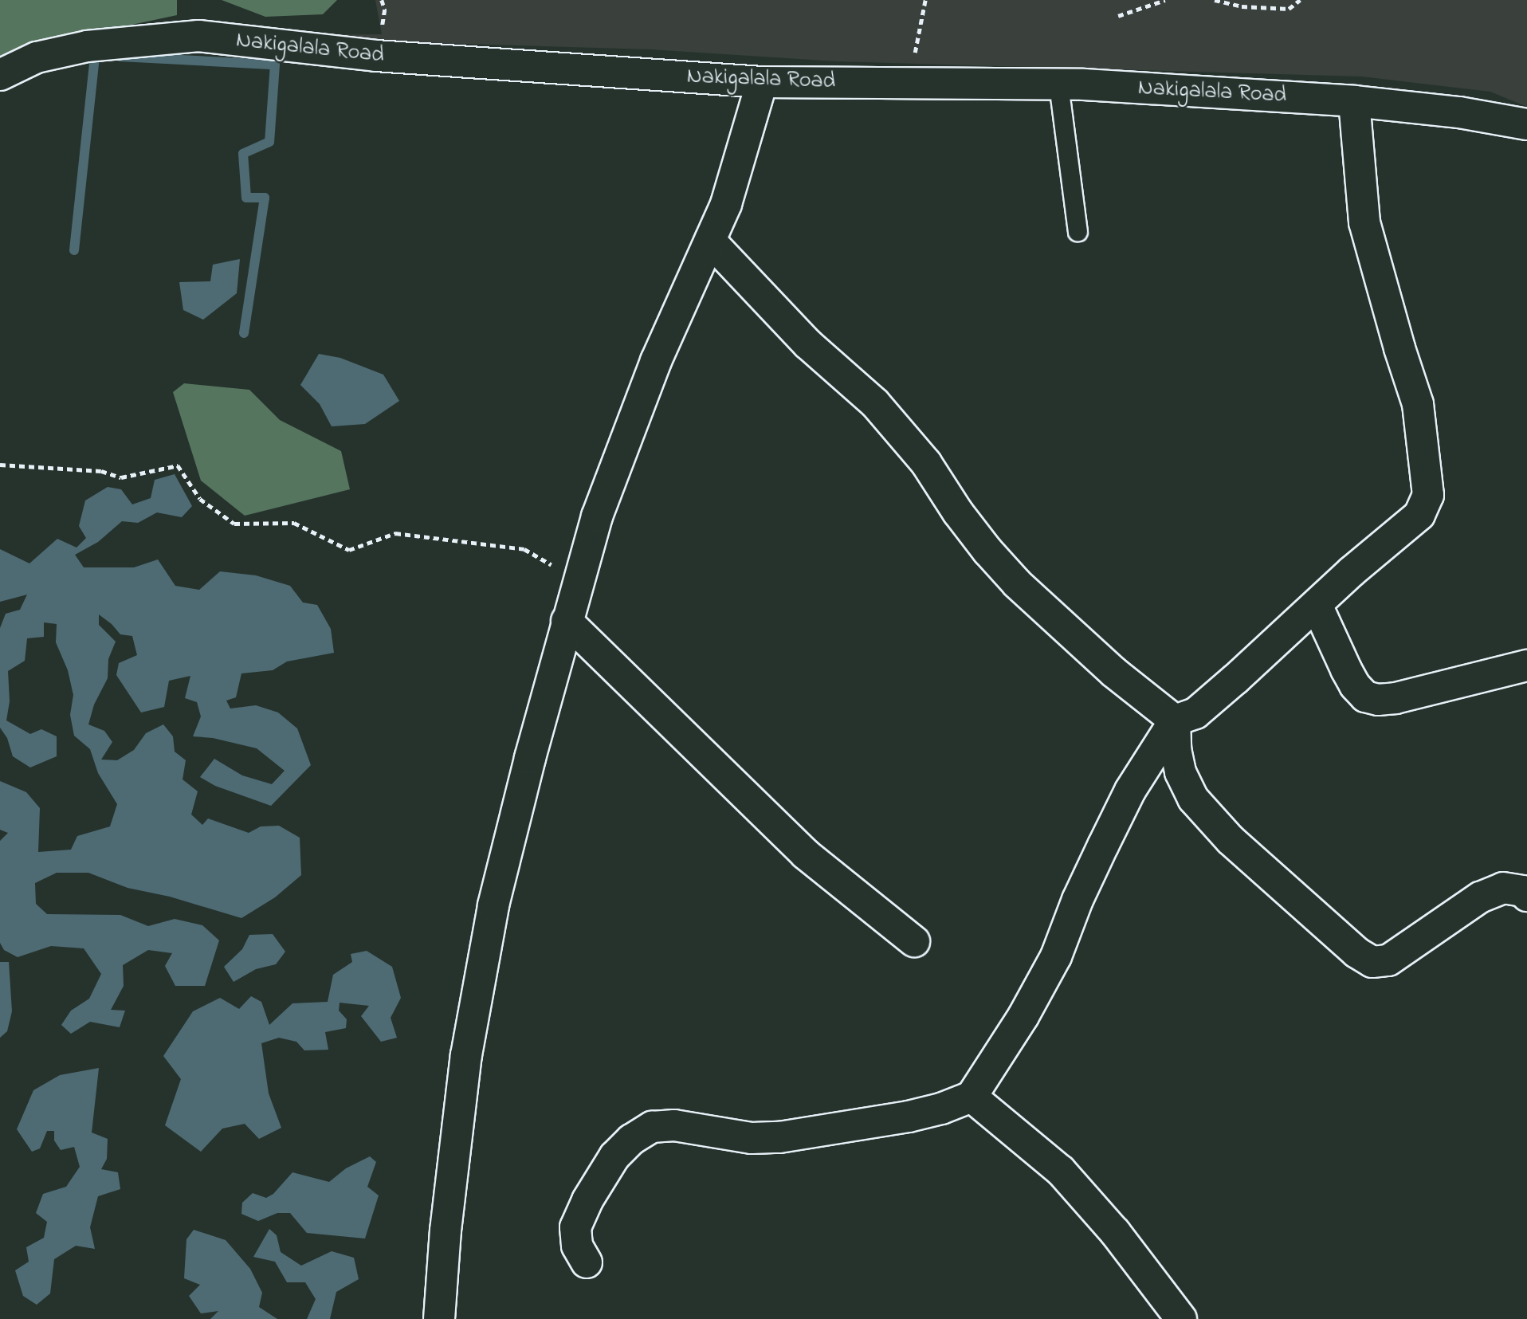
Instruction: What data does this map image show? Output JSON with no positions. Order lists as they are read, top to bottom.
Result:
{
  "streets": {
    "street": ["Nakigalala Road"]
  }
}
